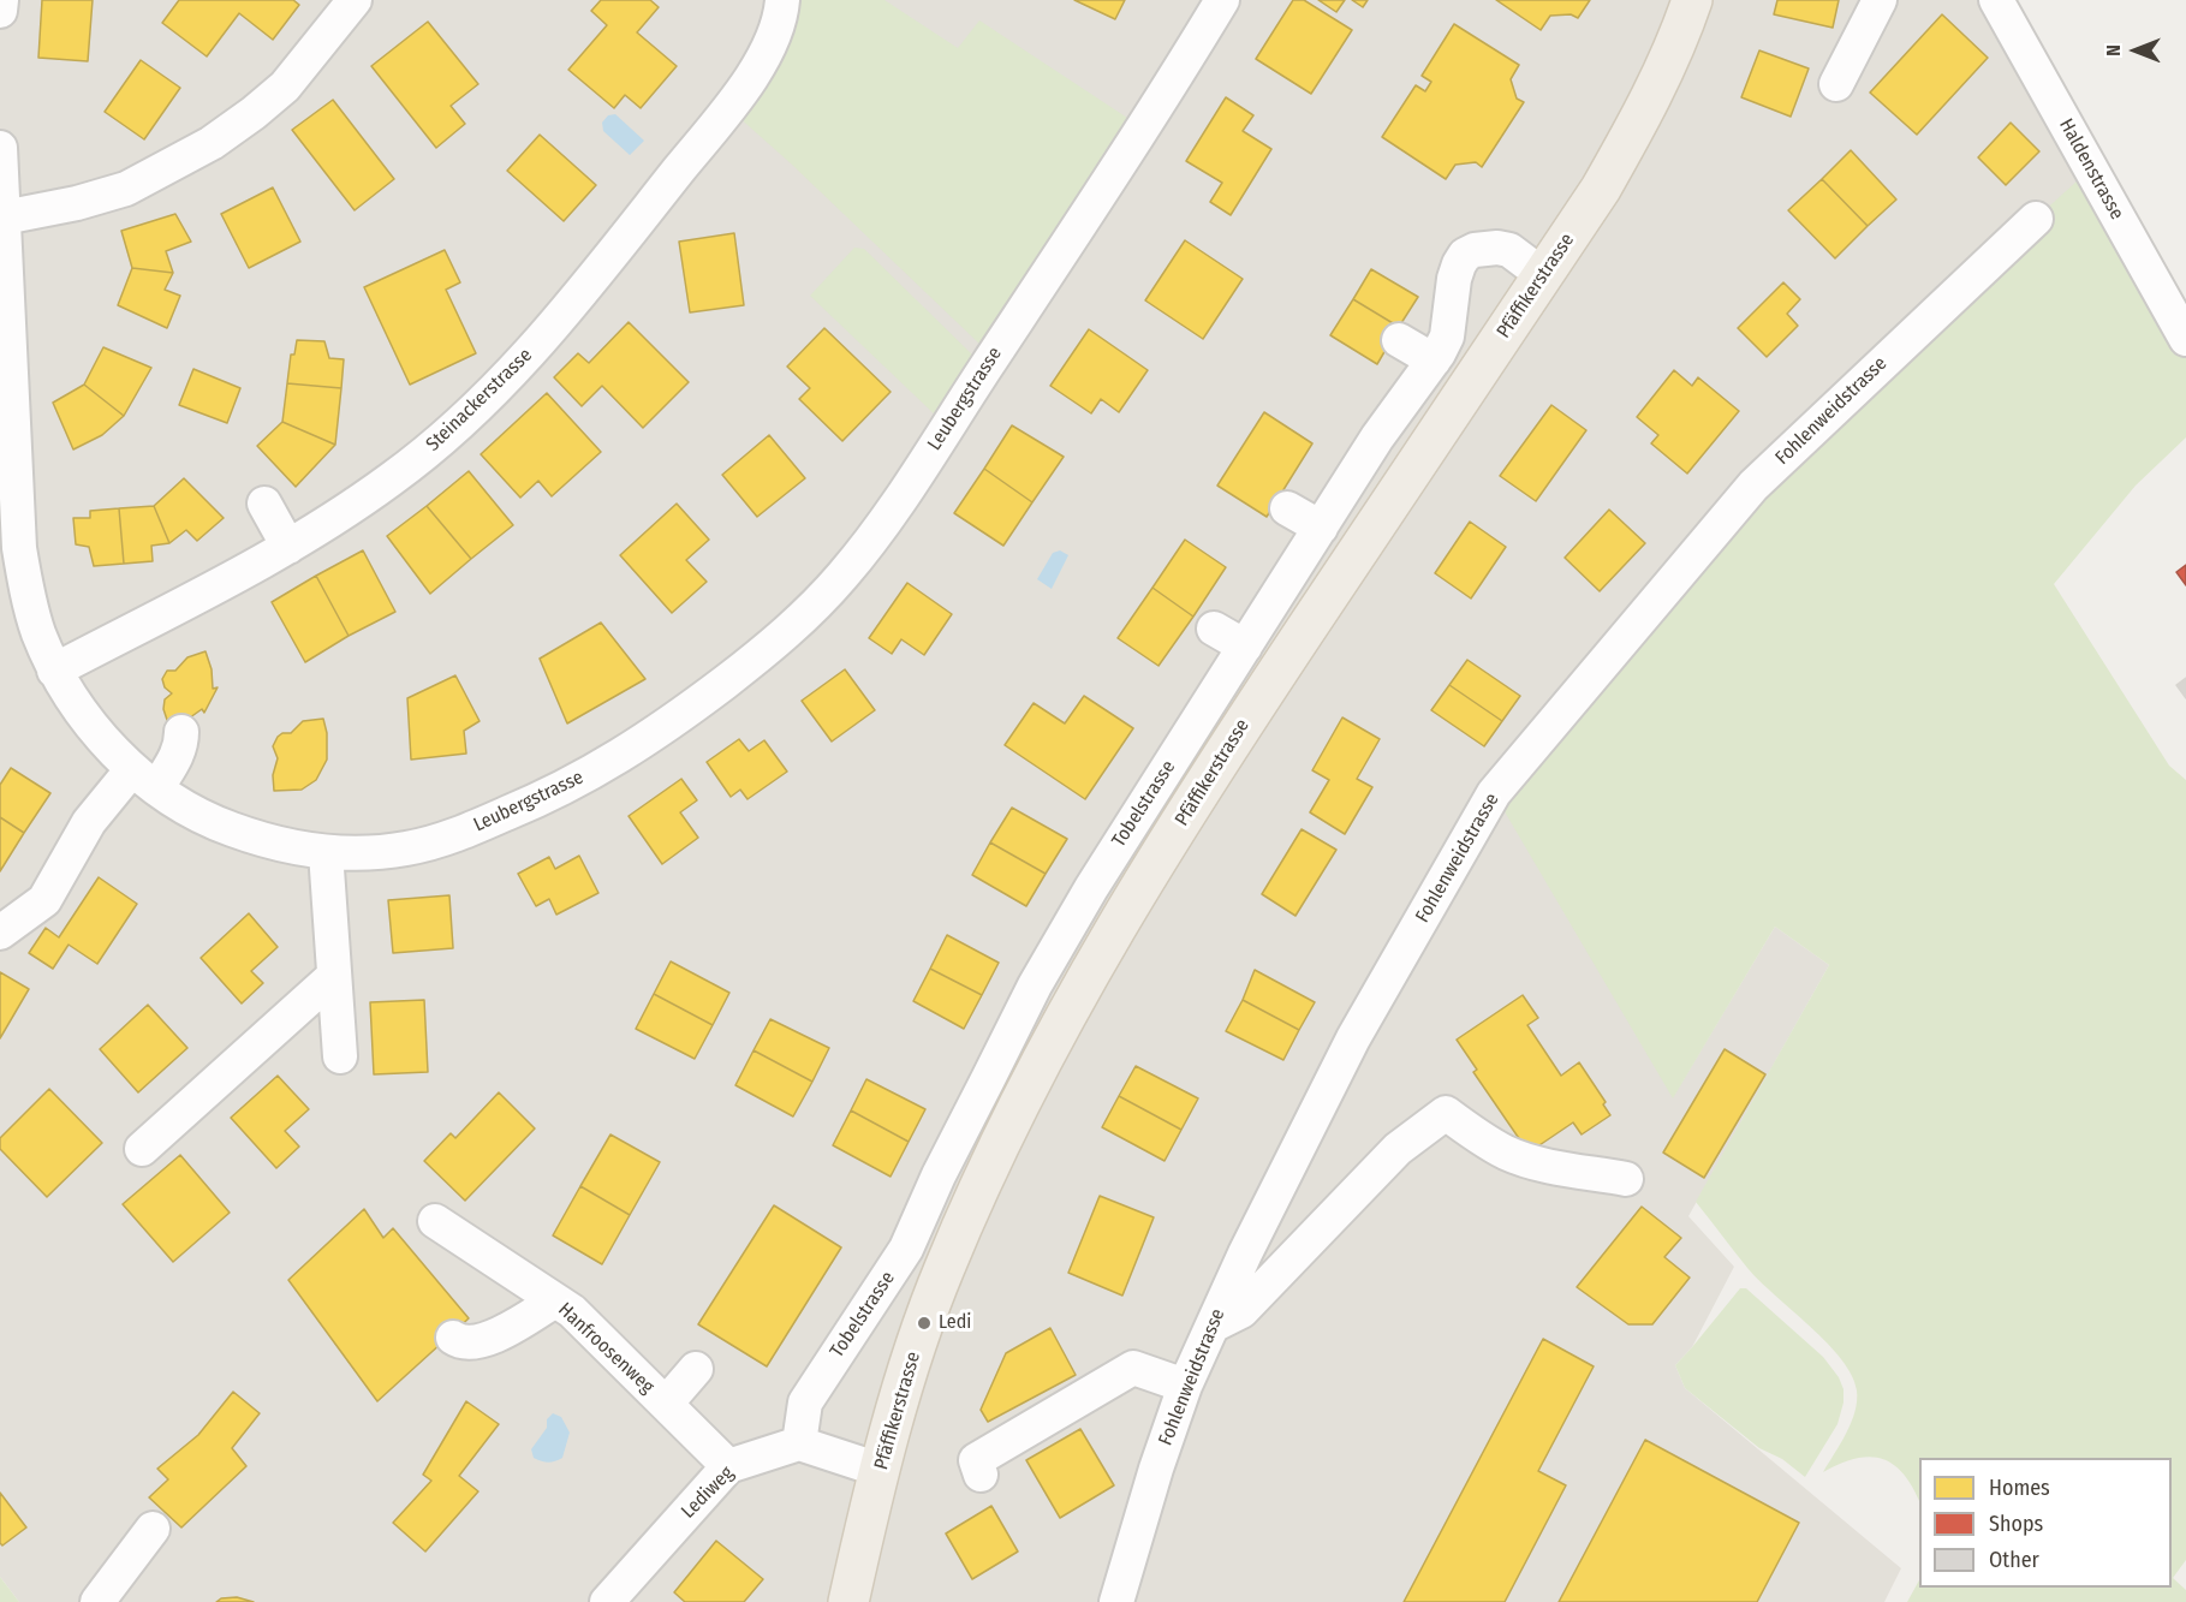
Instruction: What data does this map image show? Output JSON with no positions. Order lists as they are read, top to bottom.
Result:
{
  "streets": {
    "main road": ["Pfäffikerstrasse"],
    "street": [
      "Haldenstrasse",
      "Leubergstrasse",
      "Steinackerstrasse",
      "Fohlenweidstrasse",
      "Tobelstrasse",
      "Hanfroosenweg",
      "Lediweg"
    ]
  },
  "crossings": [
    ["Pfäffikerstrasse", "Tobelstrasse"],
    ["Leubergstrasse", "Steinackerstrasse"],
    ["Tobelstrasse", "Lediweg"],
    ["Hanfroosenweg", "Lediweg"]
  ],
  "places": ["Ledi"],
  "legend": ["Homes", "Shops", "Other"],
  "north": "left"
}
